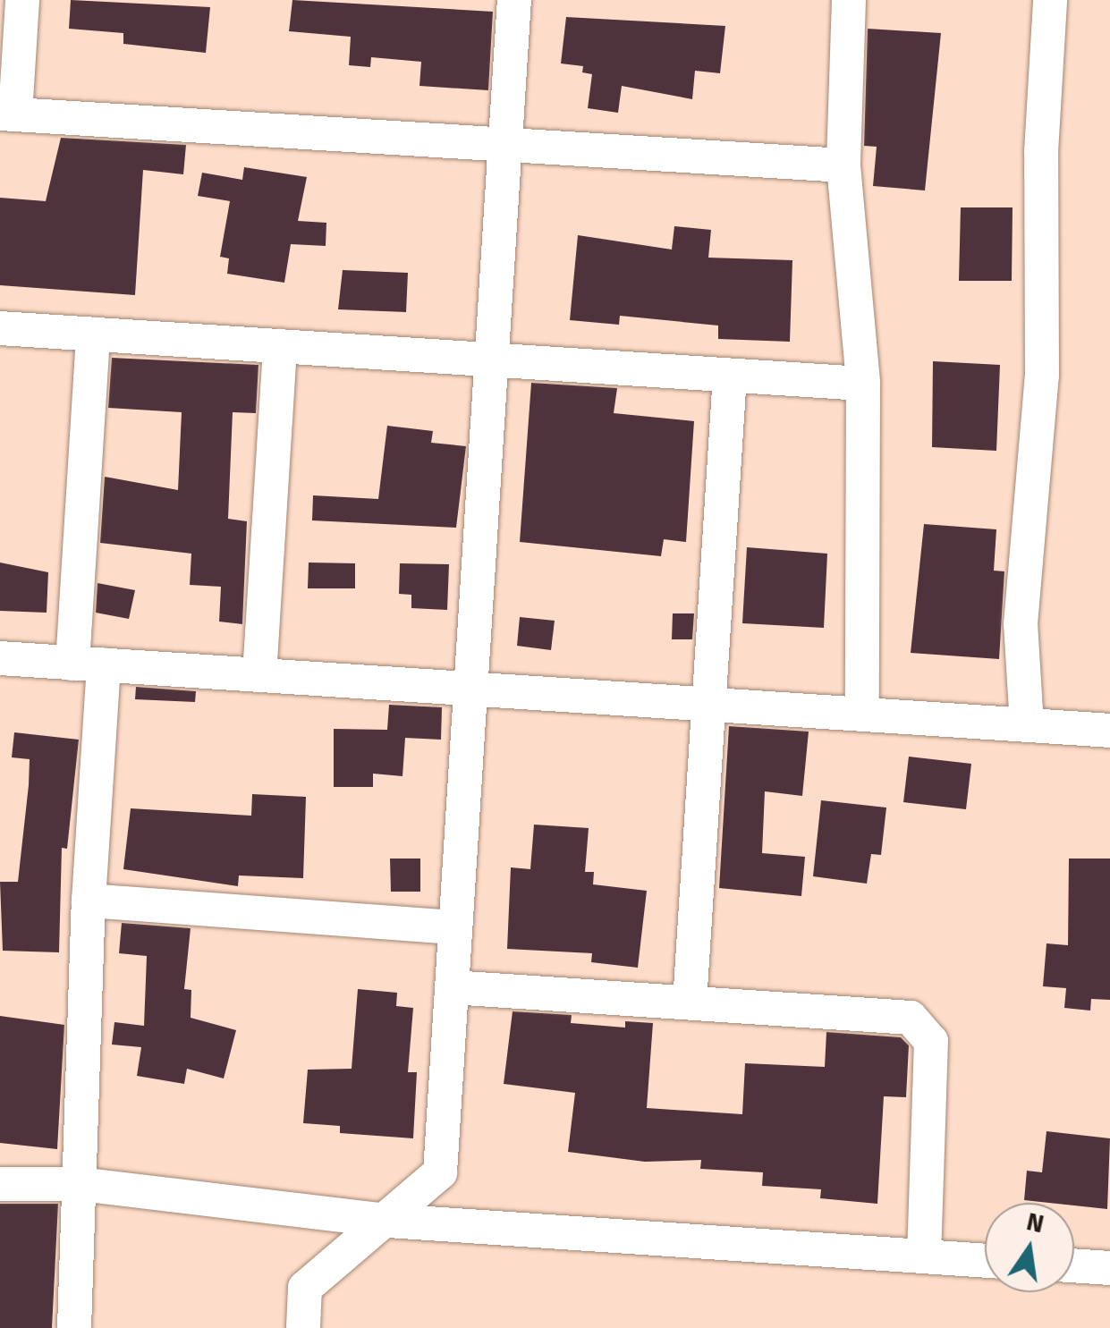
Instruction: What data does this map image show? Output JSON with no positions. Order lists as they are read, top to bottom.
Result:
{
  "north": "top"
}
